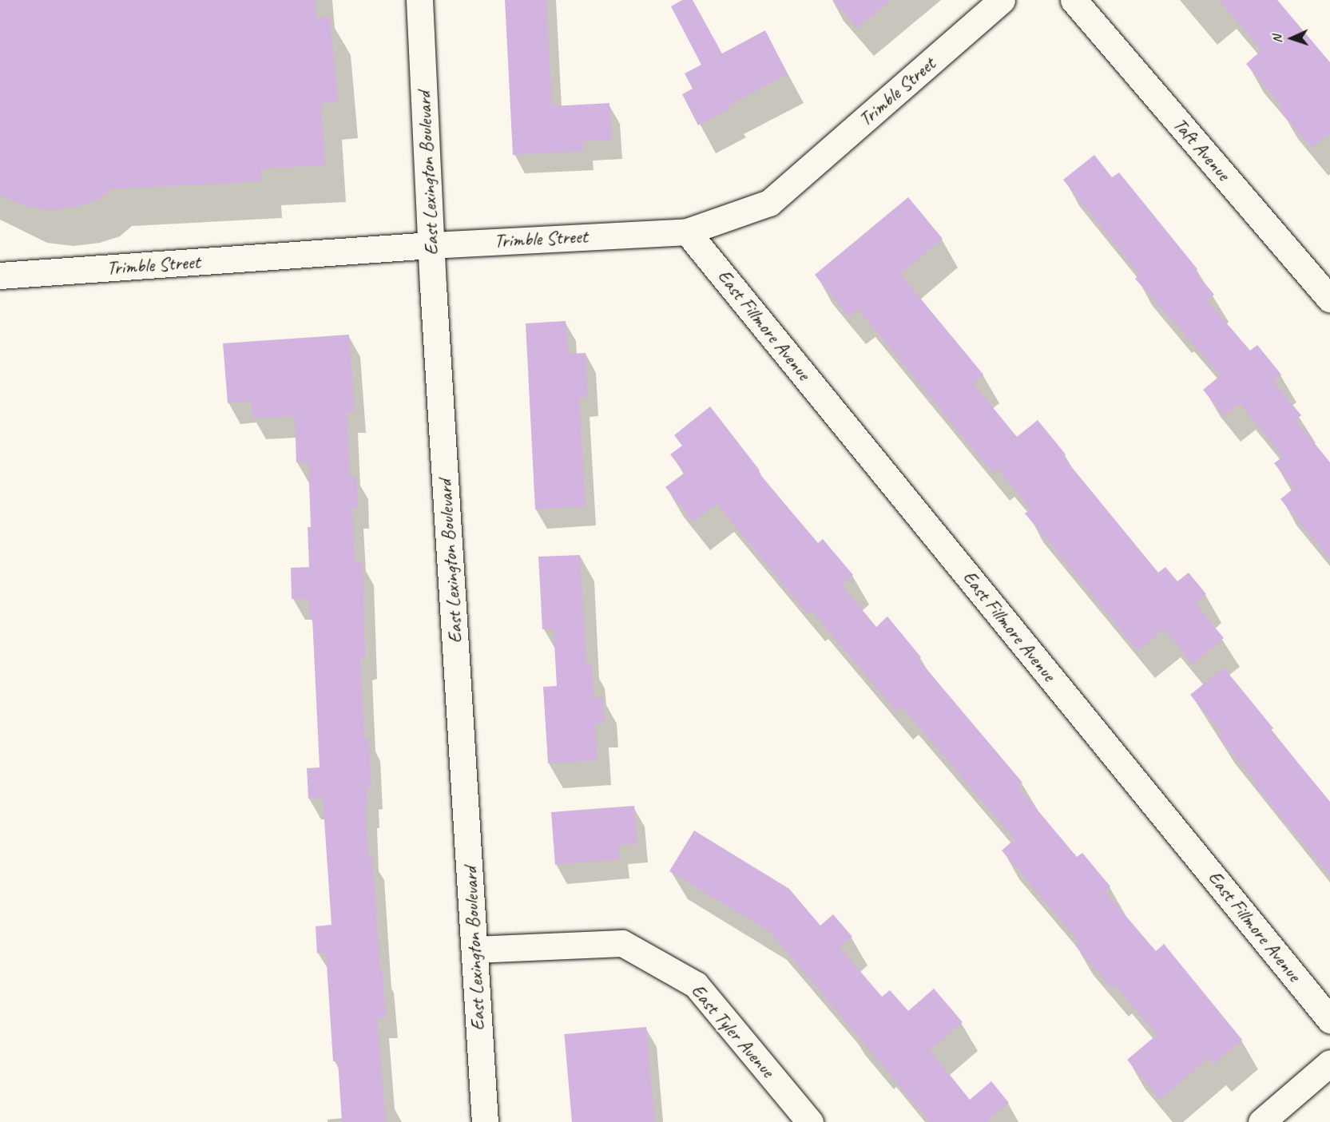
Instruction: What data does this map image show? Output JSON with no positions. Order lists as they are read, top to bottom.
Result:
{
  "streets": {
    "street": [
      "Trimble Street",
      "Taft Avenue",
      "East Lexington Boulevard",
      "East Fillmore Avenue",
      "East Tyler Avenue"
    ]
  },
  "crossings": [
    ["Trimble Street", "East Lexington Boulevard"],
    ["Trimble Street", "East Fillmore Avenue"],
    ["East Lexington Boulevard", "East Tyler Avenue"]
  ],
  "north": "left"
}
